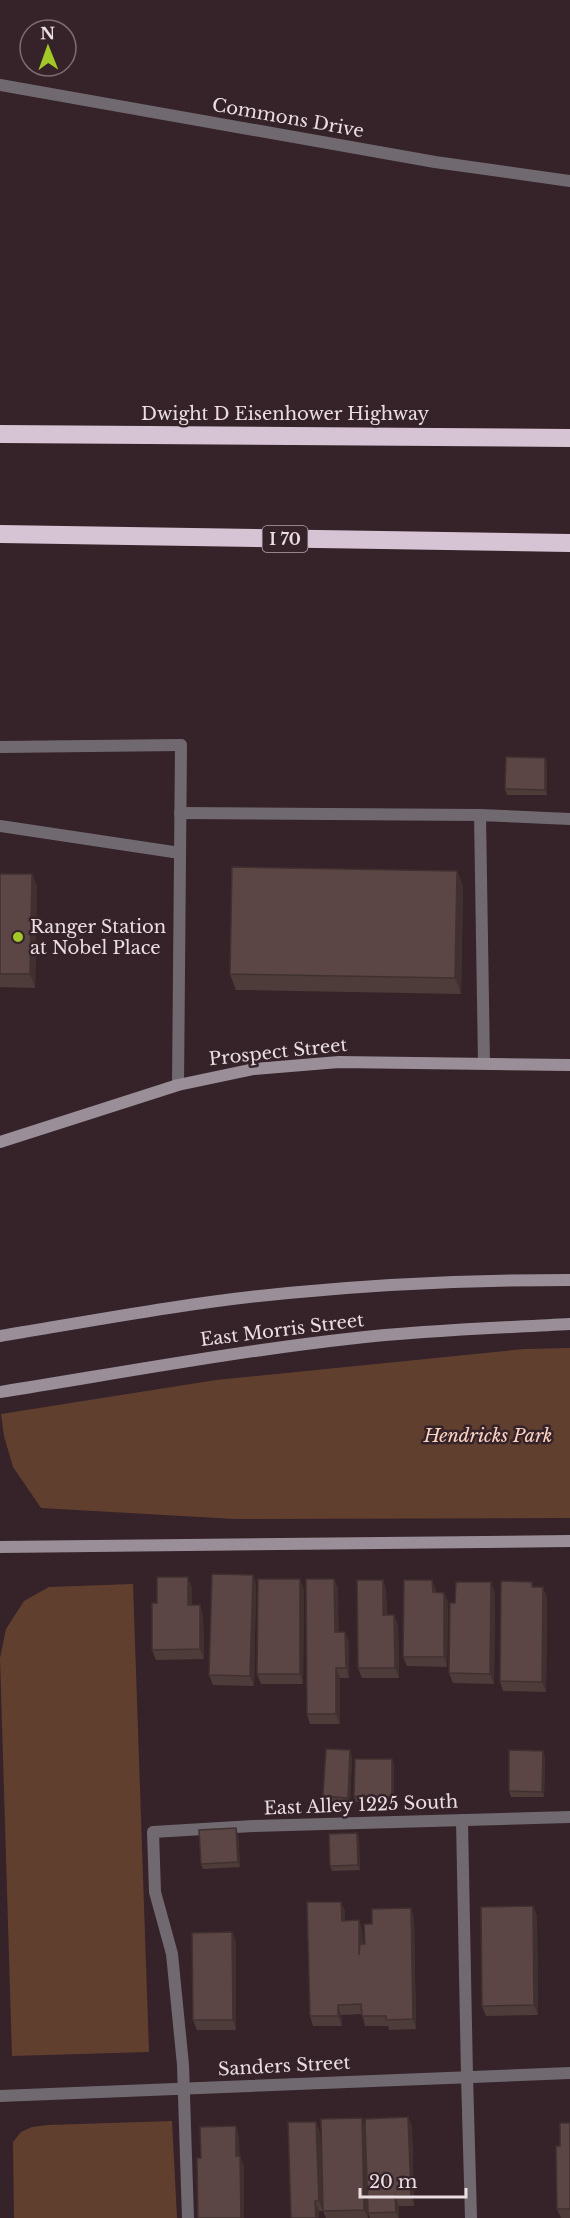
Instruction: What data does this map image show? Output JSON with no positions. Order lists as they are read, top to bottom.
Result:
{
  "streets": {
    "highway": ["Dwight D Eisenhower Highway", "I 70"],
    "main road": ["Prospect Street", "East Morris Street"],
    "street": ["Commons Drive", "East Alley 1225 South", "Sanders Street"]
  },
  "crossings": [
    ["East Alley 1225 South", "Sanders Street"]
  ],
  "parks": ["Hendricks Park"],
  "places": ["Ranger Station at Nobel Place"],
  "scale_bar": "20 m",
  "north": "top"
}
